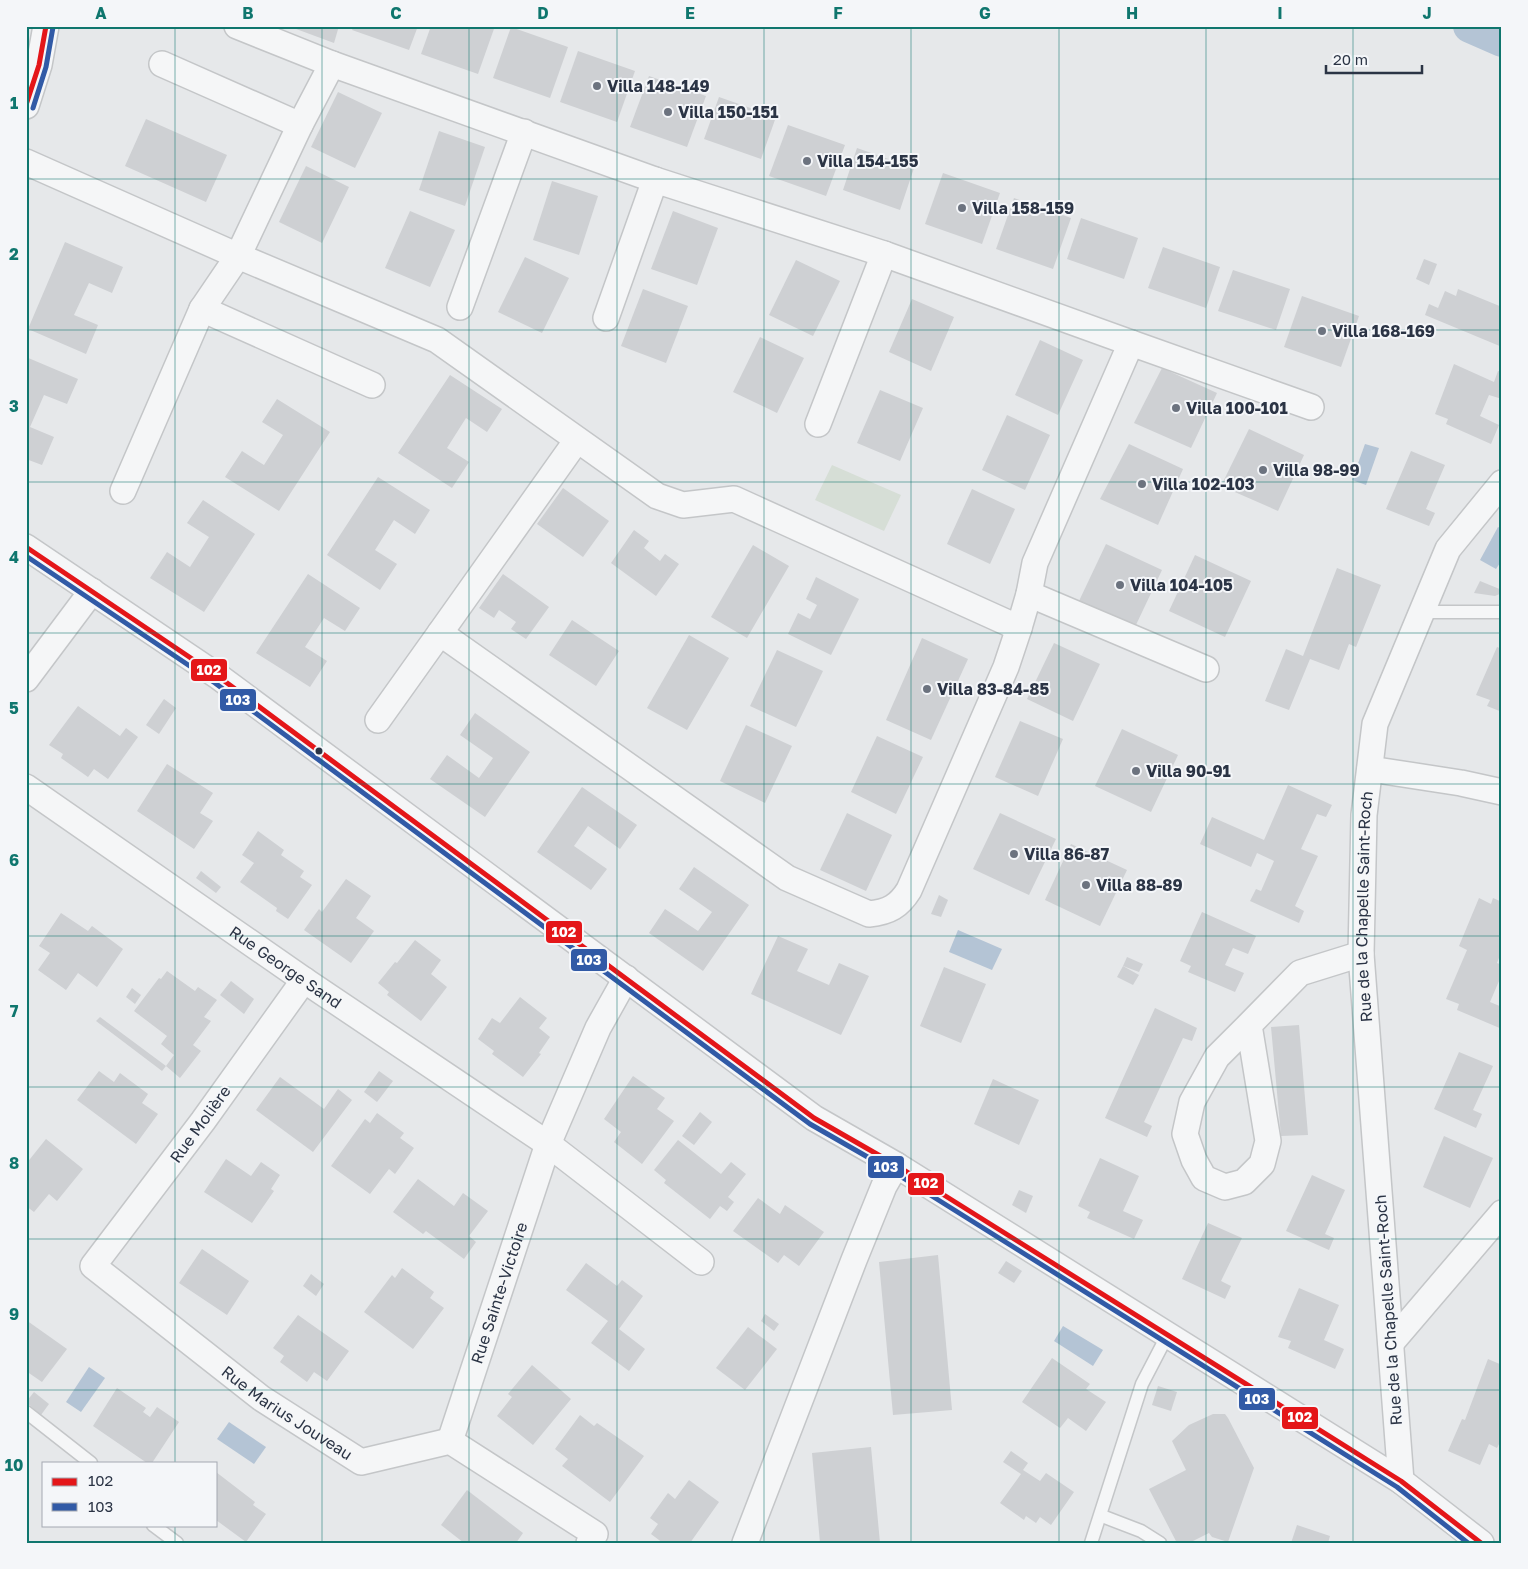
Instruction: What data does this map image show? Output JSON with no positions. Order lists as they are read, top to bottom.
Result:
{
  "streets": {
    "street": [
      "Rue de la Chapelle Saint-Roch",
      "Rue George Sand",
      "Rue Molière",
      "Rue Sainte-Victoire",
      "Rue Marius Jouveau"
    ]
  },
  "crossings": [
    ["Rue George Sand", "Rue Molière"],
    ["Rue George Sand", "Rue Sainte-Victoire"],
    ["Rue Molière", "Rue Marius Jouveau"],
    ["Rue Sainte-Victoire", "Rue Marius Jouveau"]
  ],
  "places": [
    "Villa 148-149",
    "Villa 150-151",
    "Villa 154-155",
    "Villa 158-159",
    "Villa 168-169",
    "Villa 100-101",
    "Villa 98-99",
    "Villa 102-103",
    "Villa 104-105",
    "Villa 83-84-85",
    "Villa 90-91",
    "Villa 86-87",
    "Villa 88-89"
  ],
  "lines": ["transit line 102", "transit line 103"],
  "legend": ["102", "103"],
  "scale_bar": "20 m",
  "grid": {
    "columns": [
      "A",
      "B",
      "C",
      "D",
      "E",
      "F",
      "G",
      "H",
      "I",
      "J"
    ],
    "rows": [
      "1",
      "2",
      "3",
      "4",
      "5",
      "6",
      "7",
      "8",
      "9",
      "10"
    ]
  }
}
